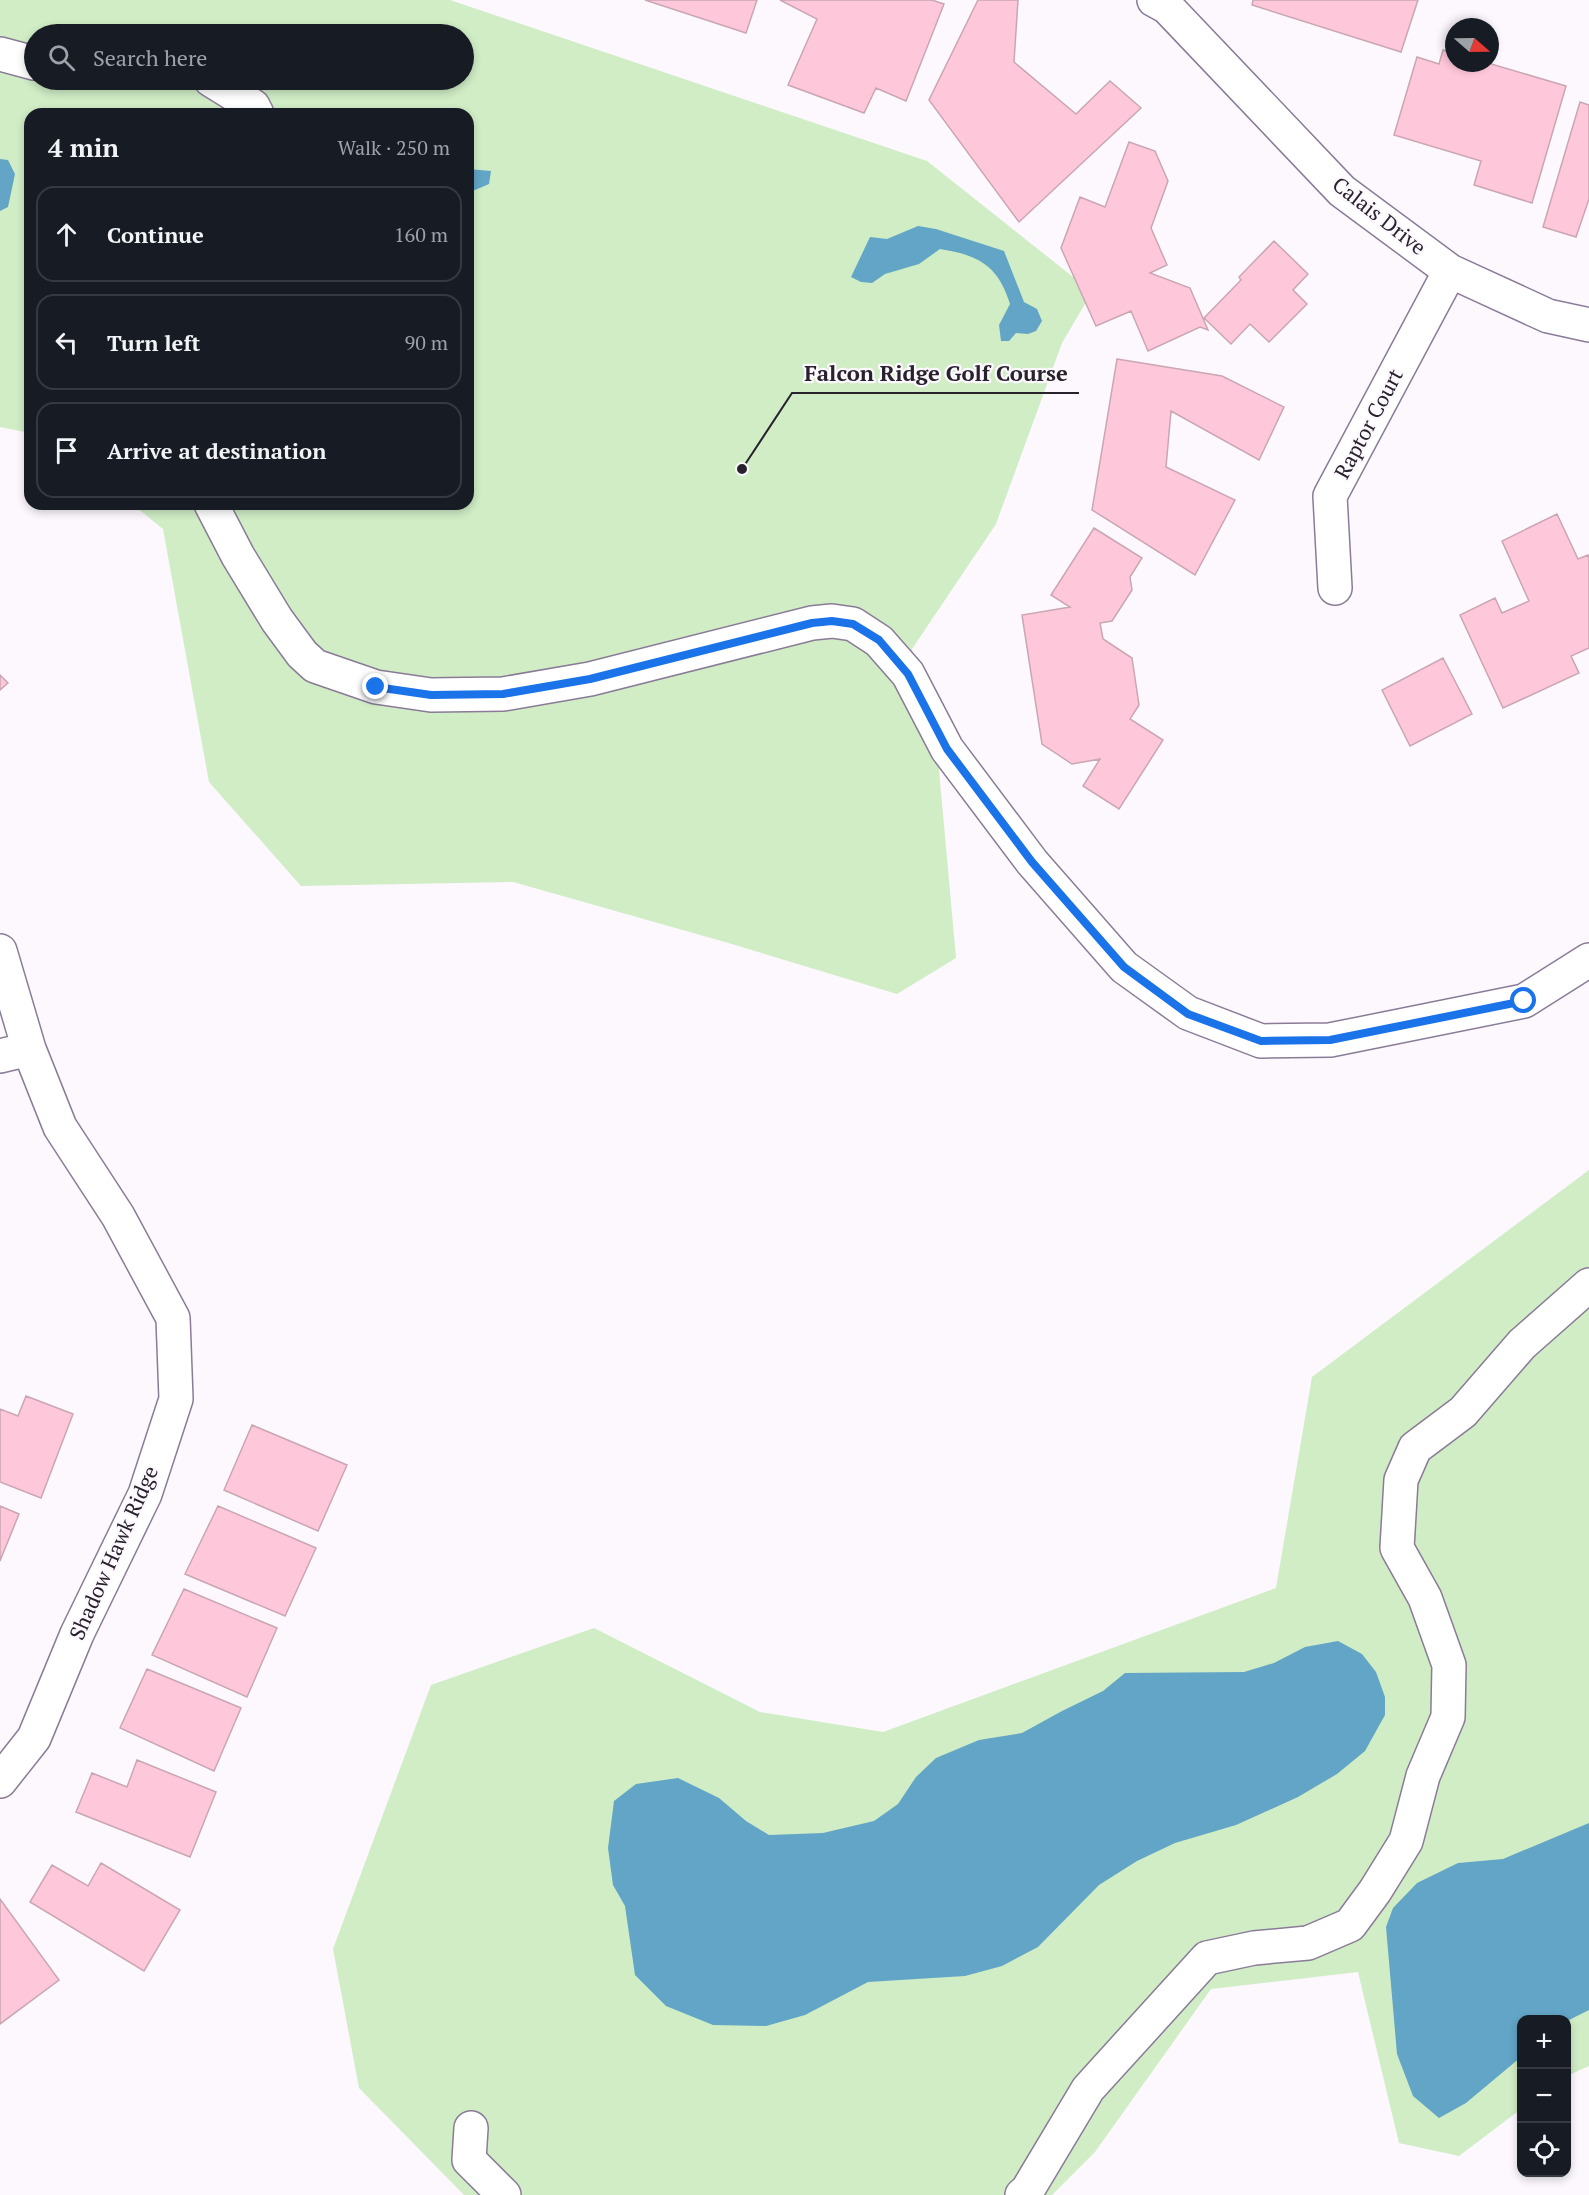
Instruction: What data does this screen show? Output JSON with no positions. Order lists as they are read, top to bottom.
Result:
{
  "streets": {
    "street": ["Calais Drive", "Raptor Court", "Shadow Hawk Ridge"]
  },
  "crossings": [
    ["Calais Drive", "Raptor Court"]
  ],
  "places": ["Falcon Ridge Golf Course"],
  "north": "right",
  "page": {
    "search": "Search here",
    "heading": ["4 min", "Walk · 250 m"],
    "list": [
      ["Continue", "160 m"],
      ["Turn left", "90 m"],
      "Arrive at destination"
    ],
    "map_buttons": ["+", "−"]
  }
}
